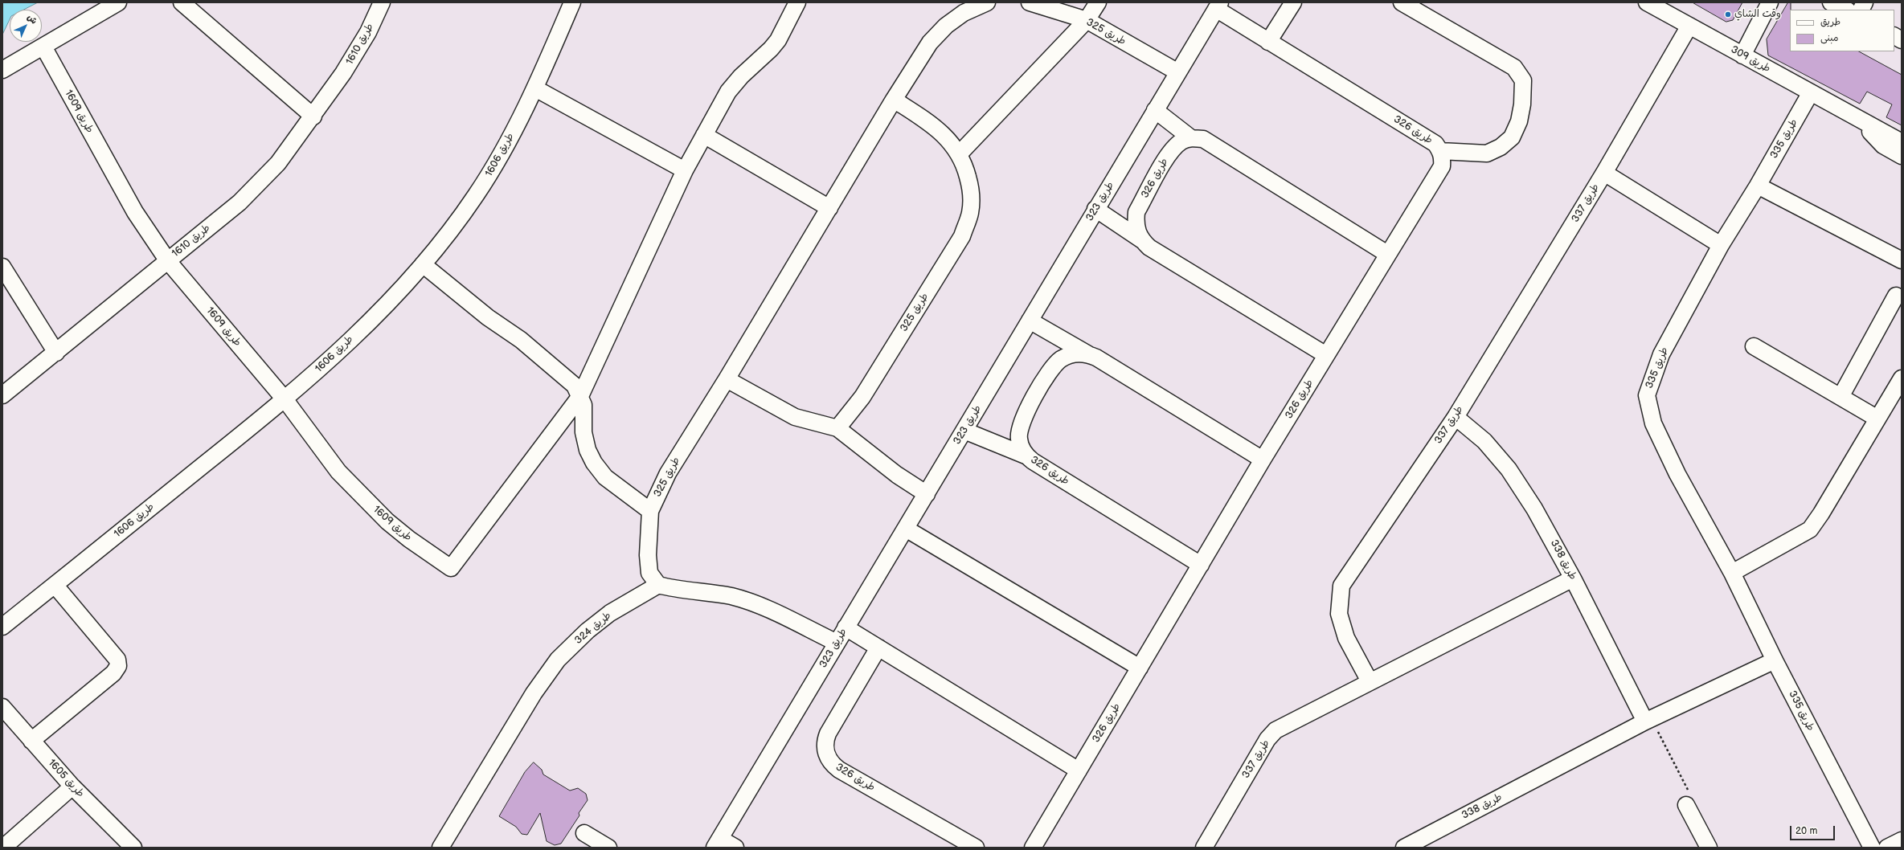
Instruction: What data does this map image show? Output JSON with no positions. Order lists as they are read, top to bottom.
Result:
{
  "streets": {
    "street": [
      "طريق 325",
      "طريق 1610",
      "طريق 309",
      "طريق 1609",
      "طريق 326",
      "طريق 335",
      "طريق 1606",
      "طريق 323",
      "طريق 337",
      "طريق 338",
      "طريق 324",
      "طريق 1605"
    ]
  },
  "crossings": [
    ["طريق 325", "طريق 323"],
    ["طريق 325", "طريق 324"],
    ["طريق 1610", "طريق 1609"],
    ["طريق 309", "طريق 335"],
    ["طريق 309", "طريق 337"],
    ["طريق 1609", "طريق 1606"],
    ["طريق 326", "طريق 323"],
    ["طريق 335", "طريق 337"],
    ["طريق 335", "طريق 338"],
    ["طريق 337", "طريق 338"]
  ],
  "places": ["وقت الشاي"],
  "legend": ["طريق", "مبنى"],
  "scale_bar": "20 m",
  "north": "top right"
}
